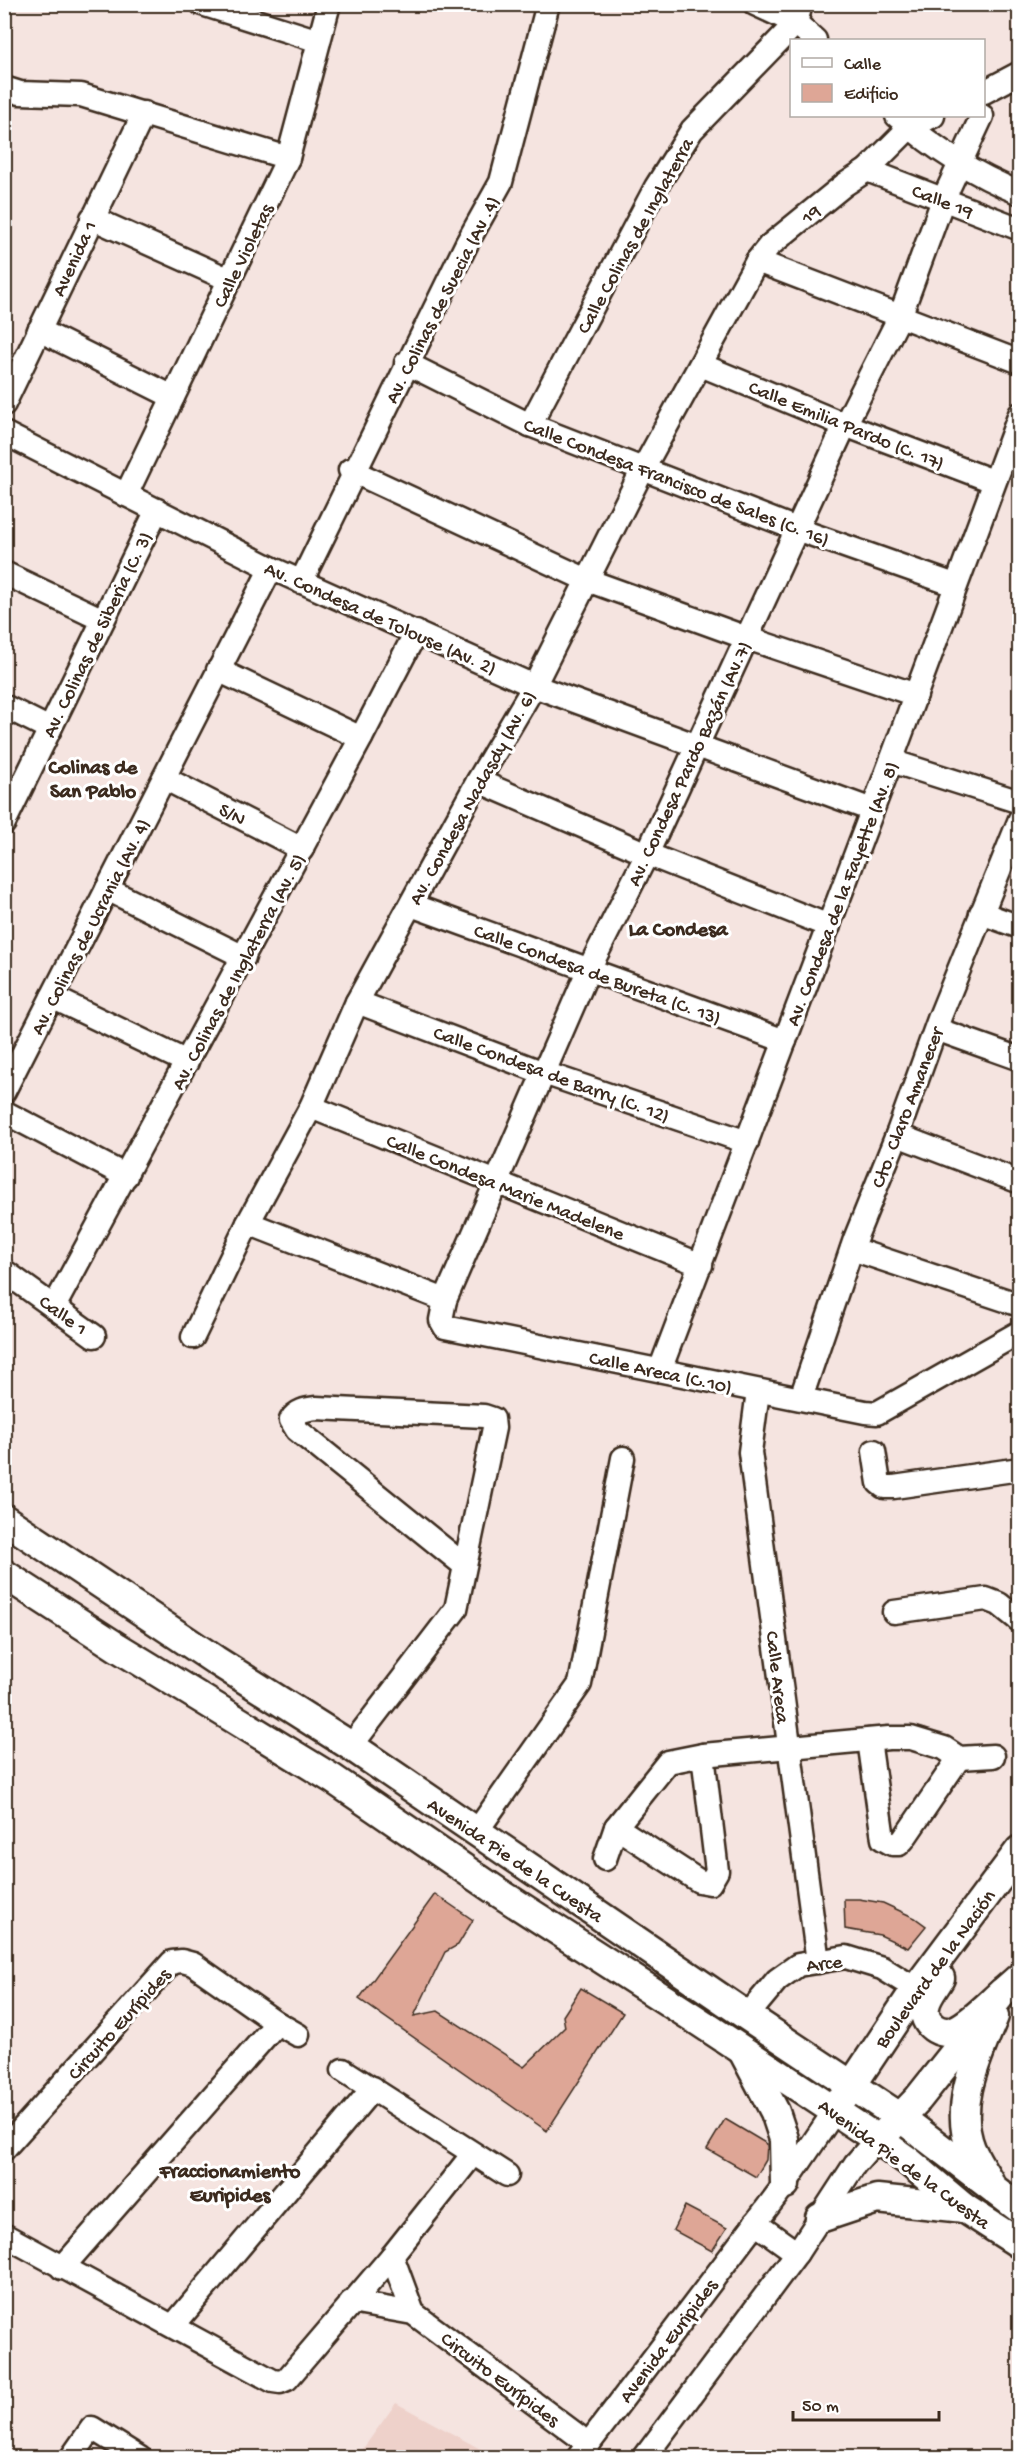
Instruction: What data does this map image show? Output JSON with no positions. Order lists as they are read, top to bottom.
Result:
{
  "streets": {
    "main road": ["Avenida Pie de la Cuesta", "Boulevard de la Nación"],
    "street": [
      "Calle 19",
      "19",
      "Calle Colinas de Inglaterra",
      "Calle Violetas",
      "Avenida 1",
      "Av. Colinas de Suecia (Av .4)",
      "Calle Emilia Pardo (C. 17)",
      "Calle Condesa Francisco de Sales (C. 16)",
      "Av. Condesa de Tolouse (Av. 2)",
      "Av. Colinas de Siberia (C. 3)",
      "Av. Condesa Pardo Bazán (Av.7)",
      "Av. Condesa Nadasdy (Av. 6)",
      "S/N",
      "Av. Condesa de la Fayette (Av. 8)",
      "Av. Colinas de Ucrania (Av. 4)",
      "Av. Colinas de Inglaterra (Av. 5)",
      "Calle Condesa de Bureta (C. 13)",
      "Calle Condesa de Barry (C. 12)",
      "Cto. Claro Amanecer",
      "Calle Condesa Marie Madelene",
      "Calle 1",
      "Calle Areca (C.10)",
      "Calle Areca",
      "Arce",
      "Circuito Eurípides",
      "Avenida Euripides"
    ]
  },
  "crossings": [
    ["Calle 19", "19"],
    ["Calle 19", "Av. Condesa Pardo Bazán (Av.7)"],
    ["19", "Av. Condesa Nadasdy (Av. 6)"],
    ["Calle Colinas de Inglaterra", "Calle Condesa Francisco de Sales (C. 16)"],
    ["Calle Violetas", "Av. Condesa de Tolouse (Av. 2)"],
    ["Av. Colinas de Suecia (Av .4)", "Calle Condesa Francisco de Sales (C. 16)"],
    ["Av. Colinas de Suecia (Av .4)", "Av. Condesa de Tolouse (Av. 2)"],
    ["Calle Emilia Pardo (C. 17)", "Av. Condesa Pardo Bazán (Av.7)"],
    ["Calle Emilia Pardo (C. 17)", "Av. Condesa Nadasdy (Av. 6)"],
    ["Calle Emilia Pardo (C. 17)", "Av. Condesa de la Fayette (Av. 8)"],
    ["Calle Condesa Francisco de Sales (C. 16)", "Av. Condesa Pardo Bazán (Av.7)"],
    ["Calle Condesa Francisco de Sales (C. 16)", "Av. Condesa Nadasdy (Av. 6)"],
    ["Calle Condesa Francisco de Sales (C. 16)", "Av. Condesa de la Fayette (Av. 8)"],
    ["Av. Condesa de Tolouse (Av. 2)", "Av. Colinas de Siberia (C. 3)"],
    ["Av. Condesa de Tolouse (Av. 2)", "Av. Condesa Pardo Bazán (Av.7)"],
    ["Av. Condesa de Tolouse (Av. 2)", "Av. Condesa Nadasdy (Av. 6)"],
    ["Av. Condesa de Tolouse (Av. 2)", "Av. Condesa de la Fayette (Av. 8)"],
    ["Av. Condesa de Tolouse (Av. 2)", "Av. Colinas de Ucrania (Av. 4)"],
    ["Av. Condesa de Tolouse (Av. 2)", "Av. Colinas de Inglaterra (Av. 5)"],
    ["Av. Condesa Pardo Bazán (Av.7)", "Calle Condesa de Bureta (C. 13)"],
    ["Av. Condesa Pardo Bazán (Av.7)", "Calle Condesa de Barry (C. 12)"],
    ["Av. Condesa Pardo Bazán (Av.7)", "Calle Condesa Marie Madelene"],
    ["Av. Condesa Pardo Bazán (Av.7)", "Calle Areca (C.10)"],
    ["Av. Condesa Nadasdy (Av. 6)", "Calle Condesa de Bureta (C. 13)"],
    ["Av. Condesa Nadasdy (Av. 6)", "Calle Condesa de Barry (C. 12)"],
    ["Av. Condesa Nadasdy (Av. 6)", "Calle Condesa Marie Madelene"],
    ["S/N", "Av. Colinas de Ucrania (Av. 4)"],
    ["S/N", "Av. Colinas de Inglaterra (Av. 5)"],
    ["Av. Condesa de la Fayette (Av. 8)", "Calle Condesa de Bureta (C. 13)"],
    ["Av. Condesa de la Fayette (Av. 8)", "Calle Condesa de Barry (C. 12)"],
    ["Av. Condesa de la Fayette (Av. 8)", "Calle Condesa Marie Madelene"],
    ["Av. Condesa de la Fayette (Av. 8)", "Calle Areca (C.10)"],
    ["Av. Colinas de Inglaterra (Av. 5)", "Calle 1"],
    ["Cto. Claro Amanecer", "Calle Areca (C.10)"],
    ["Calle Areca (C.10)", "Calle Areca"],
    ["Calle Areca", "Arce"],
    ["Avenida Pie de la Cuesta", "Arce"],
    ["Avenida Pie de la Cuesta", "Boulevard de la Nación"],
    ["Avenida Pie de la Cuesta", "Avenida Euripides"],
    ["Arce", "Boulevard de la Nación"],
    ["Boulevard de la Nación", "Avenida Euripides"],
    ["Circuito Eurípides", "Avenida Euripides"]
  ],
  "districts": ["Colinas de San Pablo", "La Condesa", "Fraccionamiento Euripides"],
  "legend": ["Calle", "Edificio"],
  "scale_bar": "50 m"
}
